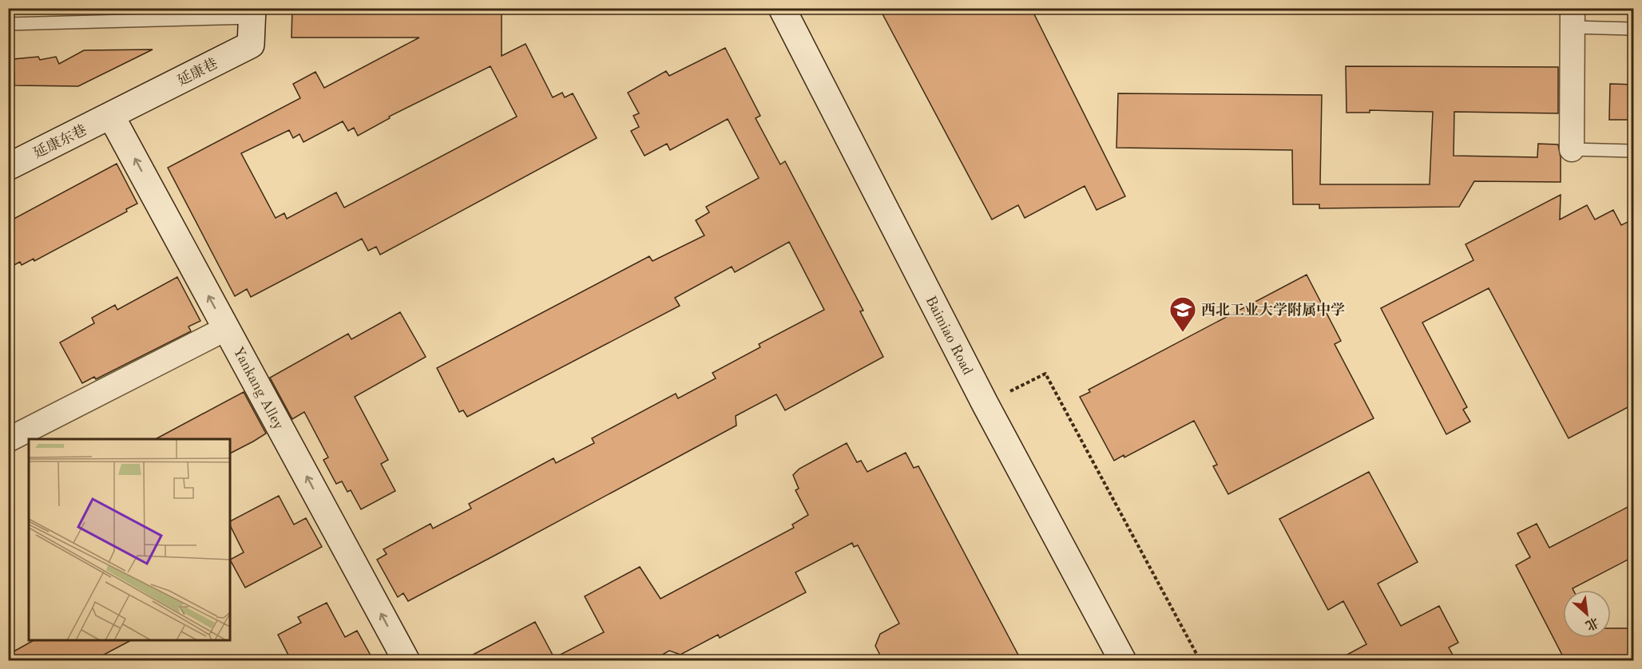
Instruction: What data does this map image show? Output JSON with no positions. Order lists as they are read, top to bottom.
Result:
{
  "streets": {
    "street": [
      "延康巷",
      "延康东巷",
      "Baimiao Road",
      "Yankang Alley"
    ]
  },
  "crossings": [
    ["延康巷", "延康东巷"],
    ["延康巷", "Yankang Alley"],
    ["延康东巷", "Yankang Alley"]
  ],
  "one_way": ["Yankang Alley"],
  "places": {
    "school or university": ["西北工业大学附属中学"]
  },
  "north": "bottom right"
}
